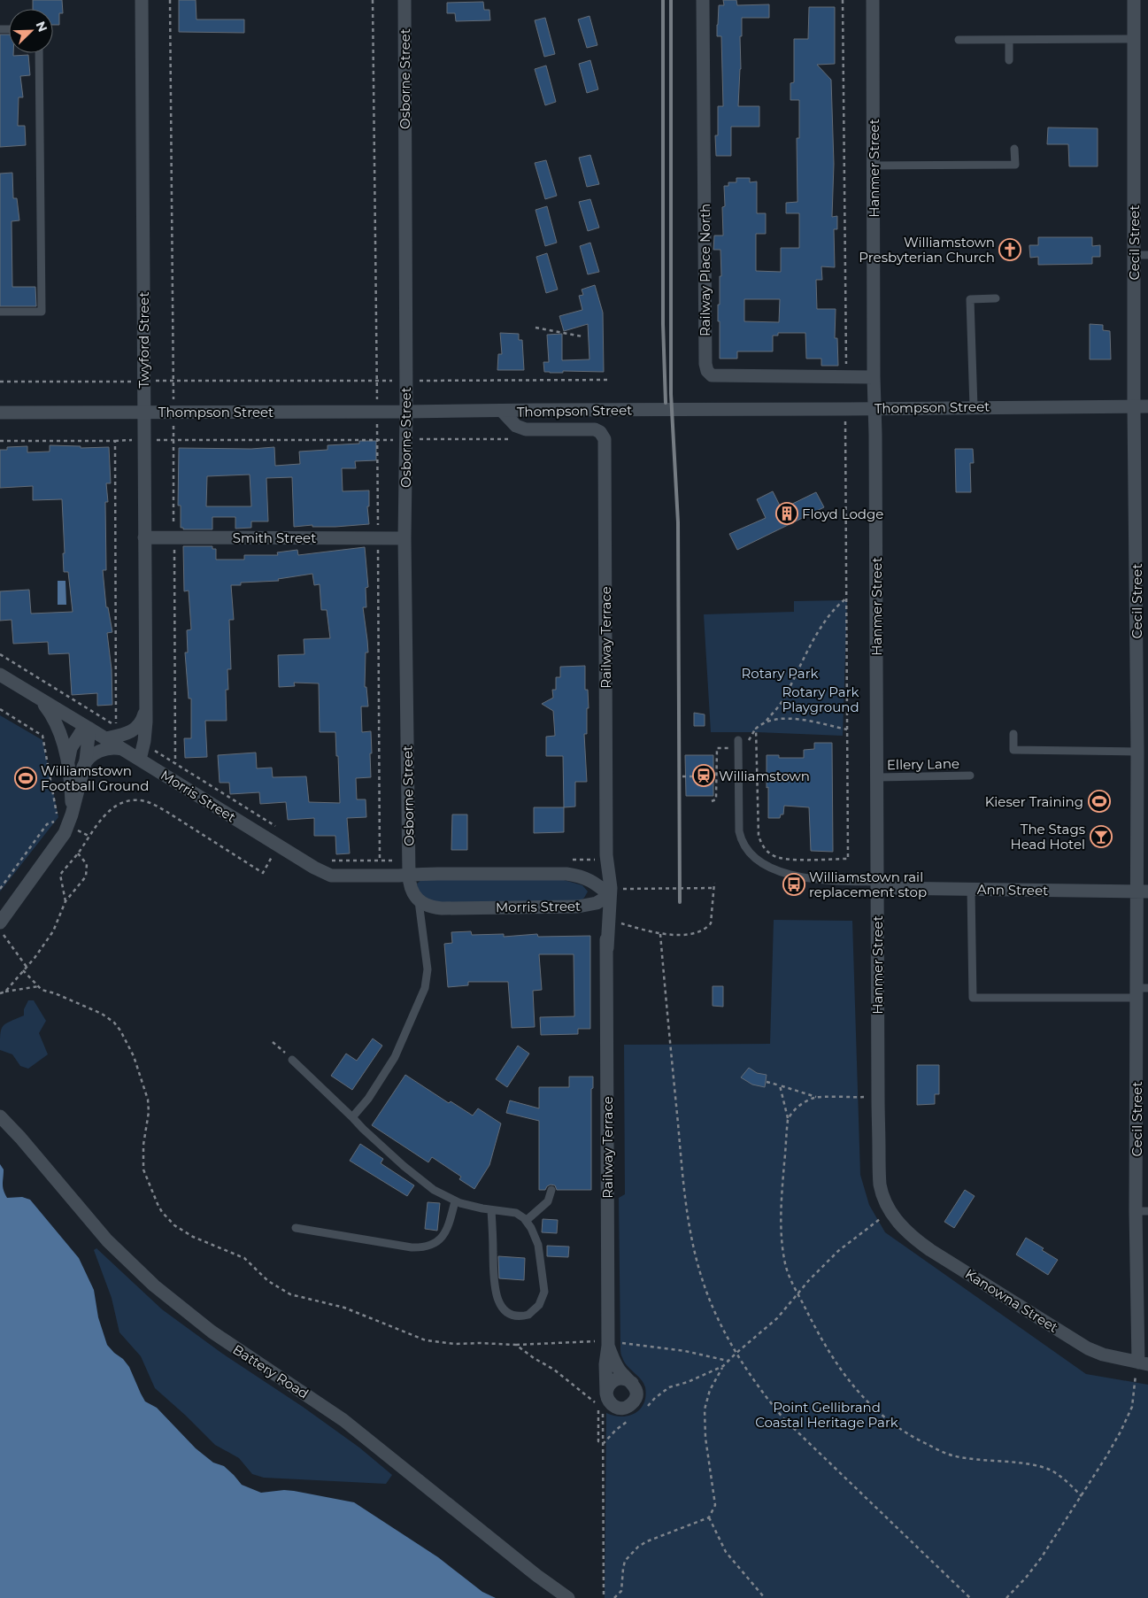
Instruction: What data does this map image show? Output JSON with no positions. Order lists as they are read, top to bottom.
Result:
{
  "streets": {
    "street": [
      "Osborne Street",
      "Hanmer Street",
      "Cecil Street",
      "Railway Place North",
      "Twyford Street",
      "Thompson Street",
      "Smith Street",
      "Railway Terrace",
      "Morris Street",
      "Ann Street",
      "Kanowna Street",
      "Battery Road"
    ],
    "lane": ["Ellery Lane"]
  },
  "crossings": [
    ["Osborne Street", "Thompson Street"],
    ["Osborne Street", "Smith Street"],
    ["Osborne Street", "Morris Street"],
    ["Hanmer Street", "Railway Place North"],
    ["Hanmer Street", "Thompson Street"],
    ["Hanmer Street", "Ellery Lane"],
    ["Hanmer Street", "Ann Street"],
    ["Hanmer Street", "Kanowna Street"],
    ["Cecil Street", "Thompson Street"],
    ["Cecil Street", "Ann Street"],
    ["Cecil Street", "Kanowna Street"],
    ["Twyford Street", "Thompson Street"],
    ["Twyford Street", "Smith Street"],
    ["Twyford Street", "Morris Street"],
    ["Thompson Street", "Railway Terrace"],
    ["Railway Terrace", "Morris Street"]
  ],
  "parks": ["Rotary Park", "Rotary Park Playground", "Point Gellibrand Coastal Heritage Park"],
  "places": {
    "church": ["Williamstown Presbyterian Church"],
    "building": ["Floyd Lodge"],
    "station": ["Williamstown"],
    "sports": ["Williamstown Football Ground", "Kieser Training"],
    "bar": ["The Stags Head Hotel"],
    "bus stop": ["Williamstown rail replacement stop"]
  },
  "north": "top right"
}
